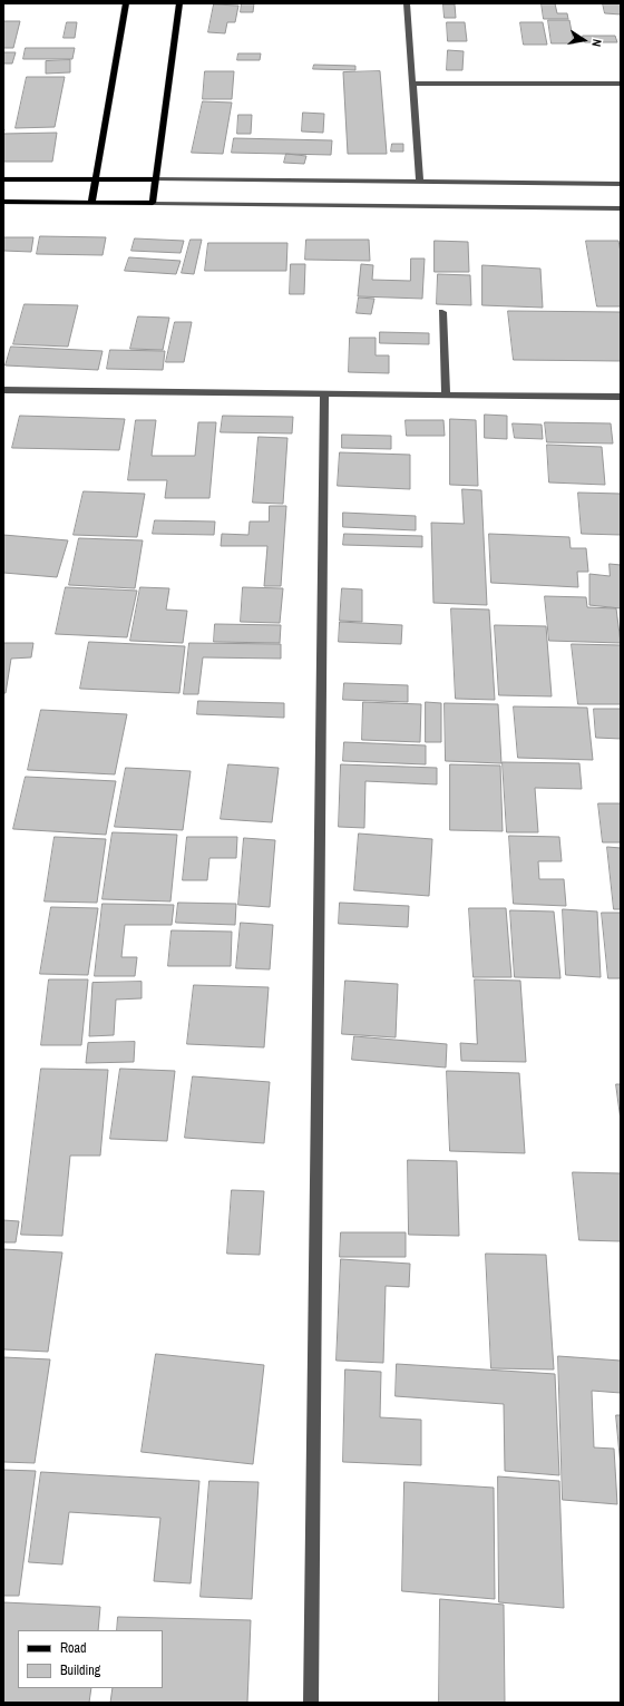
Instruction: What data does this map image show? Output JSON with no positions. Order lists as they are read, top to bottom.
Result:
{
  "legend": ["Road", "Building"],
  "north": "right"
}
